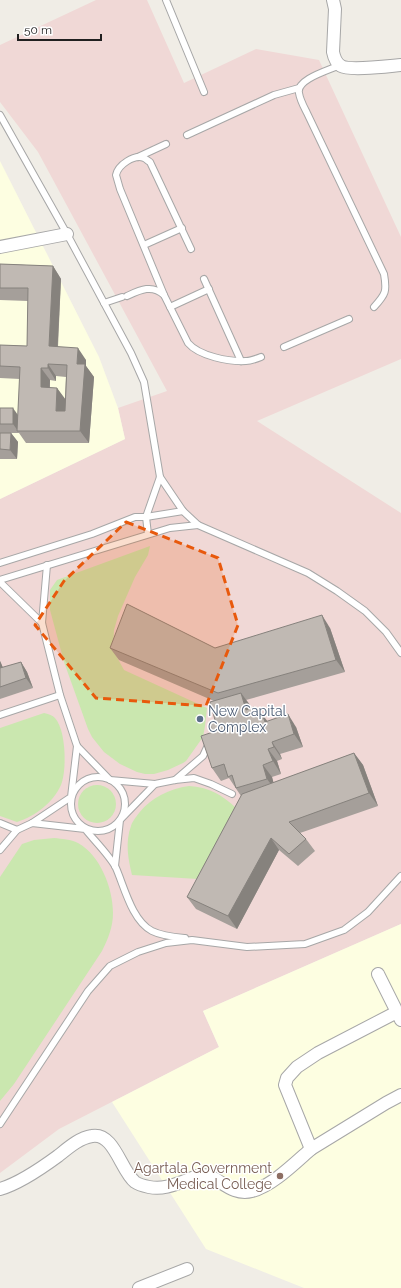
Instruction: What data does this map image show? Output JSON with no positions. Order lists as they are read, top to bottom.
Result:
{
  "places": ["New Capital Complex", "Agartala Government Medical College"],
  "scale_bar": "50 m"
}
